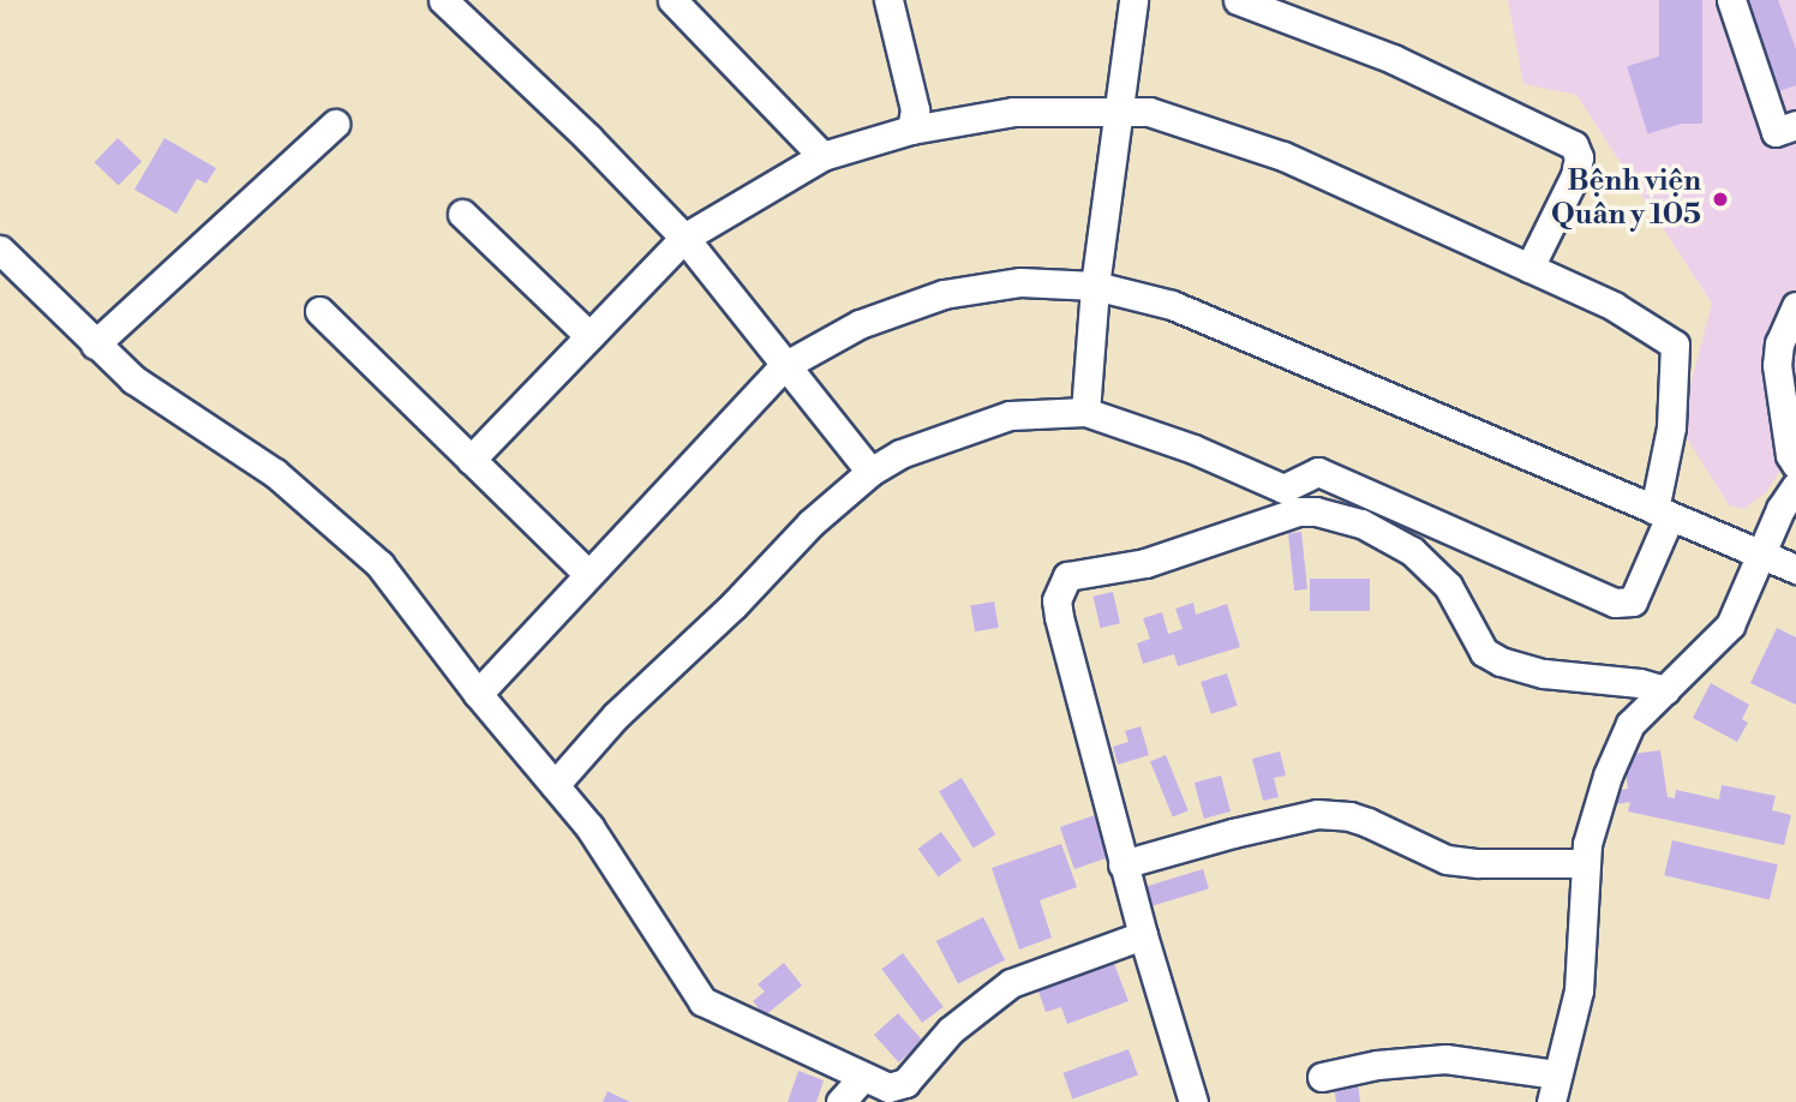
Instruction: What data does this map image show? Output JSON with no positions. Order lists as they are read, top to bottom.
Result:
{
  "places": ["Bệnh viện Quân y 105"]
}
